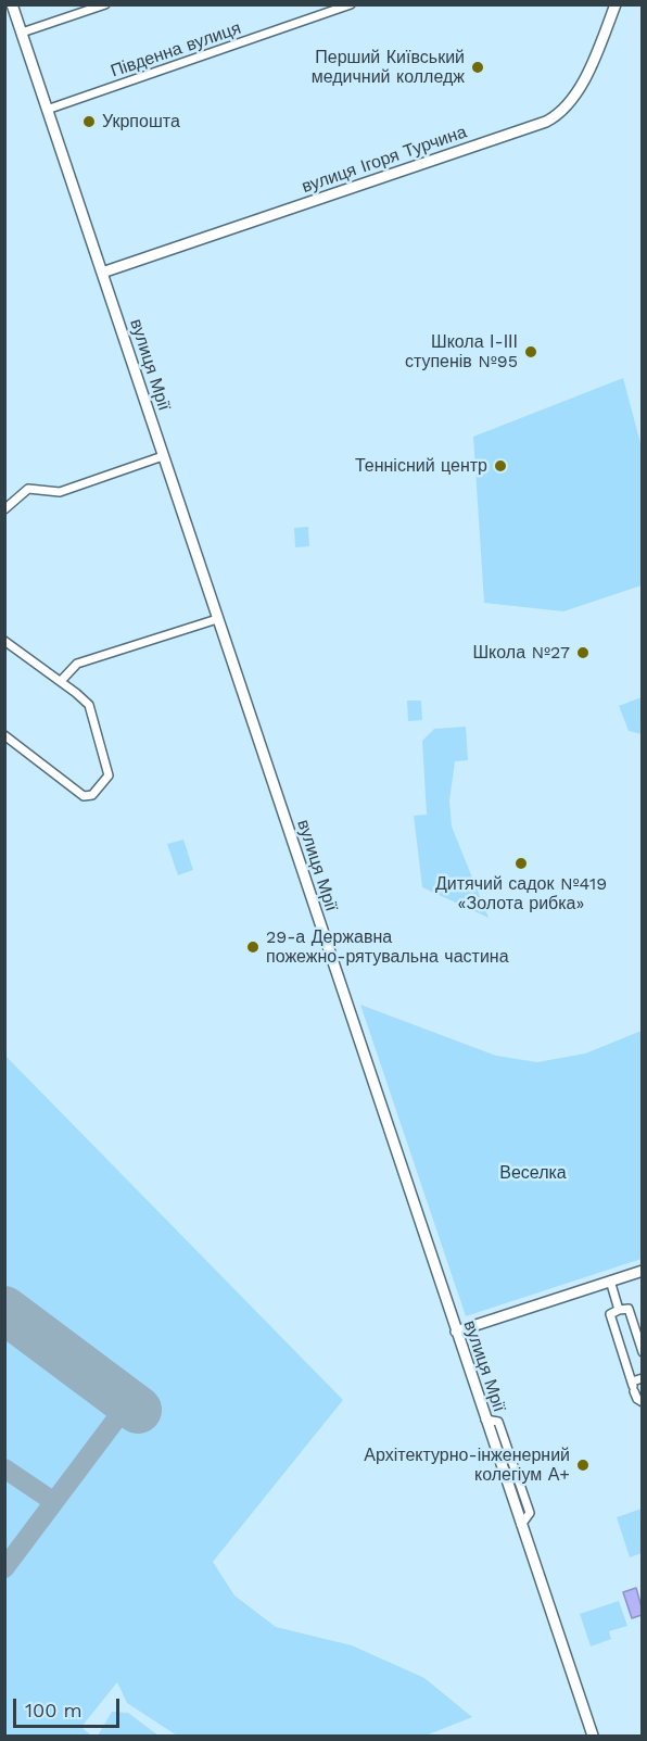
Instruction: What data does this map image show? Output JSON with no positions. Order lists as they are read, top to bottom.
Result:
{
  "streets": {
    "street": ["Південна вулиця", "вулиця Ігоря Турчина", "вулиця Мрії"]
  },
  "crossings": [
    ["Південна вулиця", "вулиця Мрії"],
    ["вулиця Ігоря Турчина", "вулиця Мрії"]
  ],
  "parks": ["Веселка"],
  "places": [
    "Перший Київський медичний колледж",
    "Укрпошта",
    "Школа І-ІІІ ступенів №95",
    "Теннісний центр",
    "Школа №27",
    "Дитячий садок №419 «Золота рибка»",
    "29-а Державна пожежно-рятувальна частина",
    "Архітектурно-інженерний колегіум А+"
  ],
  "scale_bar": "100 m"
}
